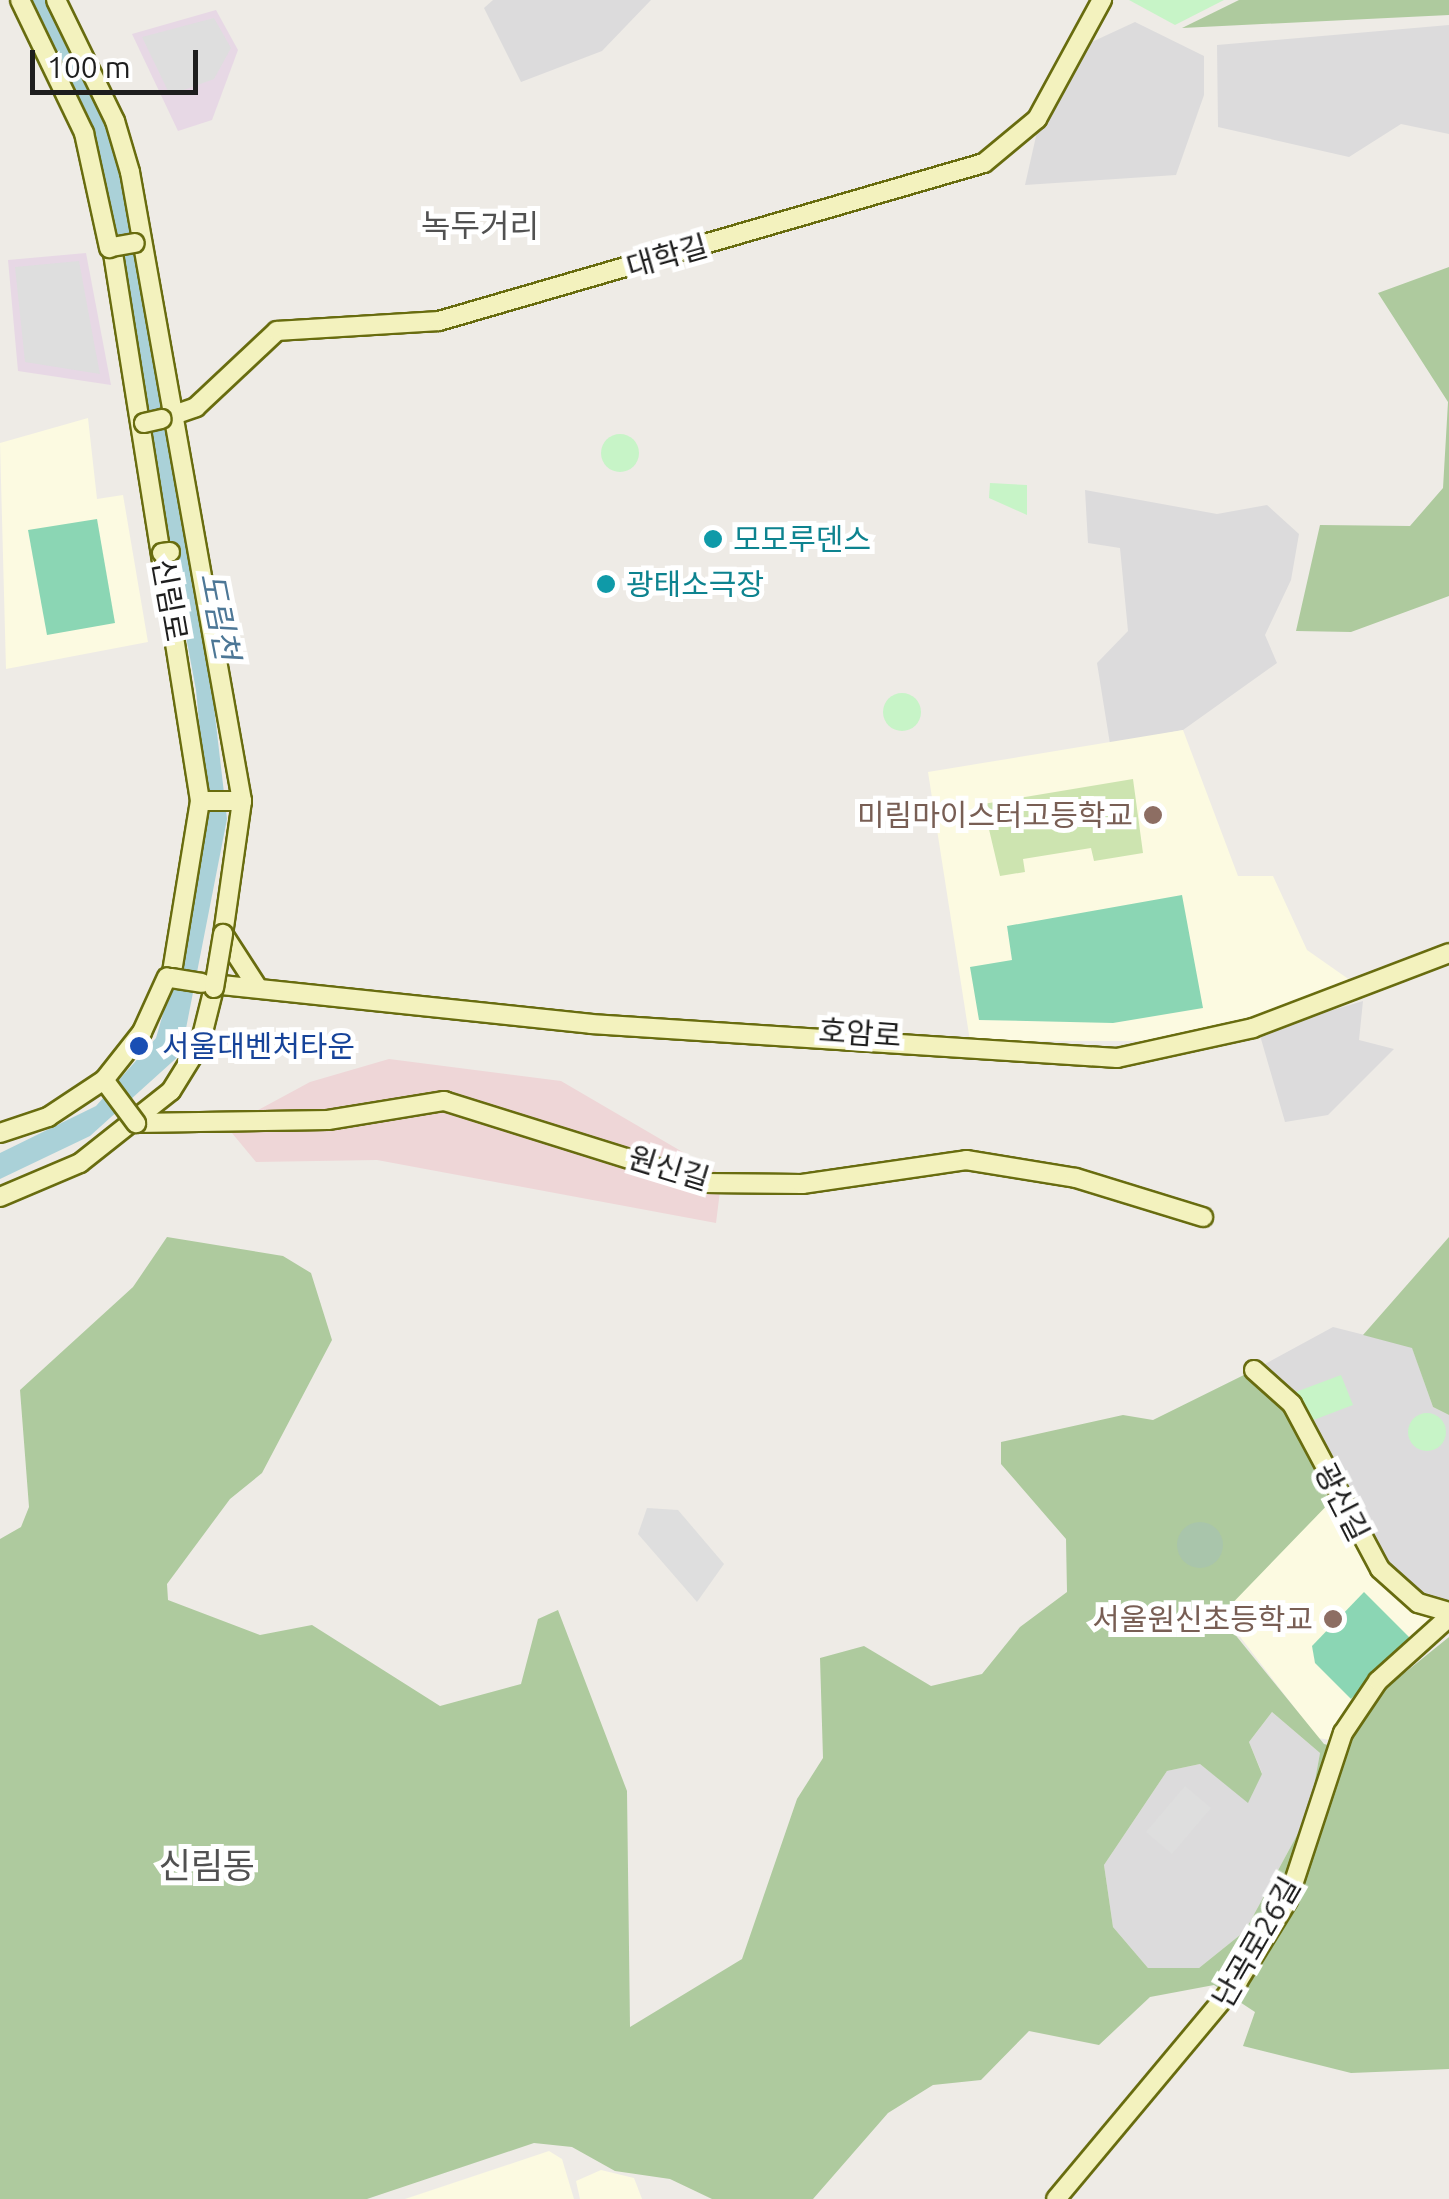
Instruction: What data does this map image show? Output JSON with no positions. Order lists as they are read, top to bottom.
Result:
{
  "streets": {
    "main road": [
      "대학길",
      "신림로",
      "호암로",
      "원신길",
      "광신길",
      "난곡로26길"
    ]
  },
  "crossings": [
    ["대학길", "신림로"],
    ["광신길", "난곡로26길"]
  ],
  "districts": ["녹두거리", "신림동"],
  "water": ["도림천"],
  "places": [
    "모모루덴스",
    "광태소극장",
    "미림마이스터고등학교",
    "서울대벤처타운",
    "서울원신초등학교"
  ],
  "scale_bar": "100 m"
}
